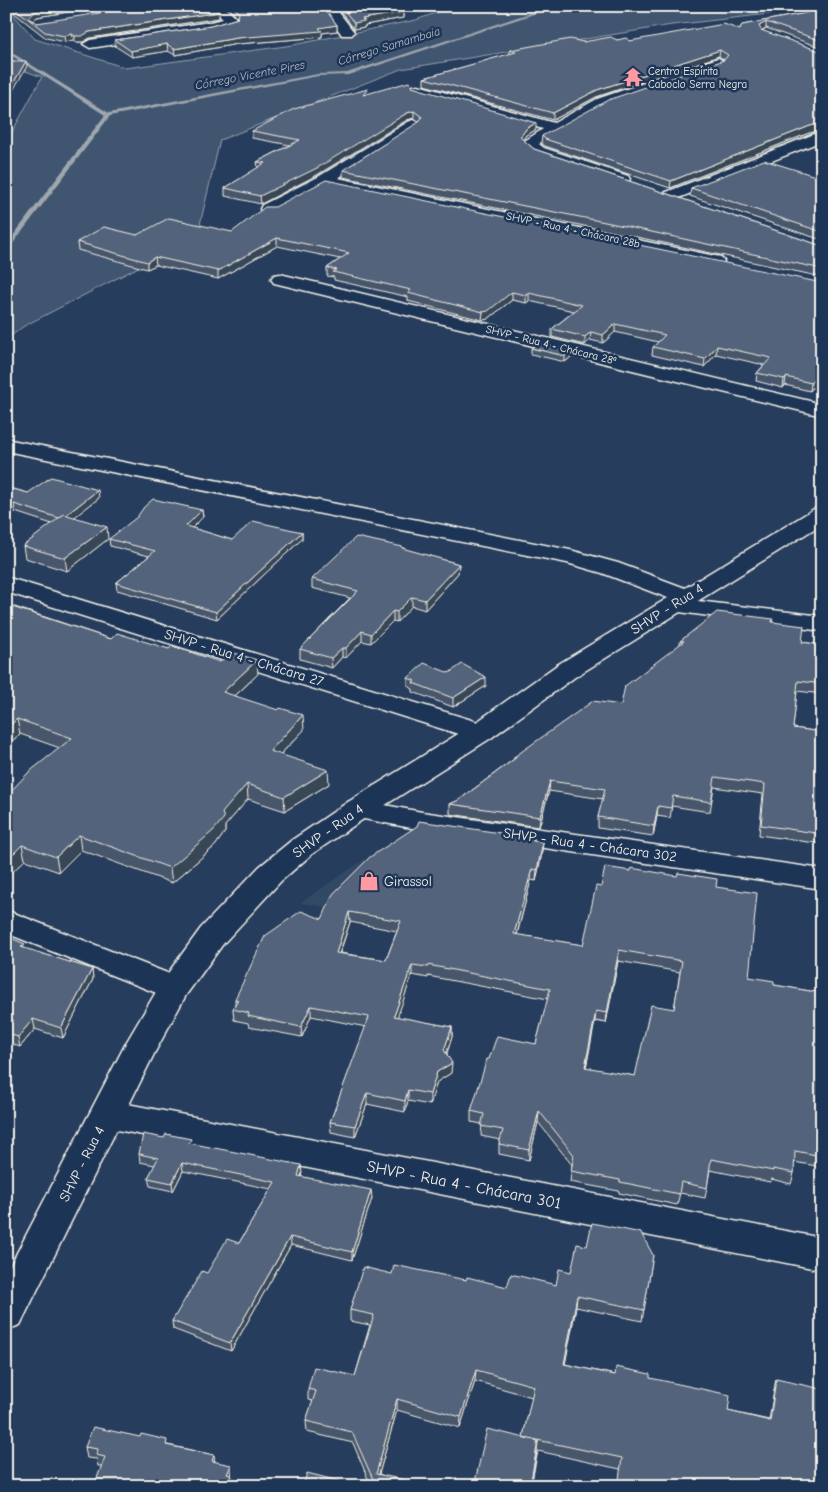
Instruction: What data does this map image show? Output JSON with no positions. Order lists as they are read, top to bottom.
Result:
{
  "streets": {
    "street": [
      "SHVP - Rua 4 - Chácara 28b",
      "SHVP - Rua 4 - Chácara 28ª",
      "SHVP - Rua 4",
      "SHVP - Rua 4 - Chácara 27",
      "SHVP - Rua 4 - Chácara 302",
      "SHVP - Rua 4 - Chácara 301"
    ]
  },
  "crossings": [
    ["SHVP - Rua 4", "SHVP - Rua 4 - Chácara 27"],
    ["SHVP - Rua 4", "SHVP - Rua 4 - Chácara 302"],
    ["SHVP - Rua 4", "SHVP - Rua 4 - Chácara 301"]
  ],
  "water": ["Córrego Samambaia", "Córrego Vicente Pires"],
  "places": {
    "temple": ["Centro Espírita Caboclo Serra Negra"],
    "shop": ["Girassol"]
  }
}
